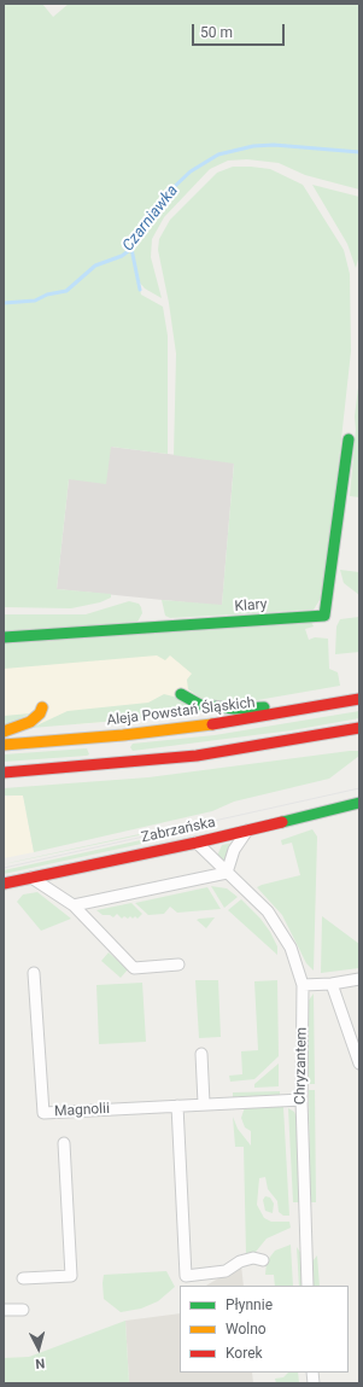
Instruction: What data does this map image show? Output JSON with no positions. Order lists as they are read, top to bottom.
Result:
{
  "streets": {
    "main road": ["Klary", "Aleja Powstań Śląskich", "Zabrzańska"],
    "street": ["Chryzantem", "Magnolii"]
  },
  "crossings": [
    ["Zabrzańska", "Chryzantem"],
    ["Chryzantem", "Magnolii"]
  ],
  "water": ["Czarniawka"],
  "legend": ["Płynnie", "Wolno", "Korek"],
  "scale_bar": "50 m",
  "north": "bottom"
}
